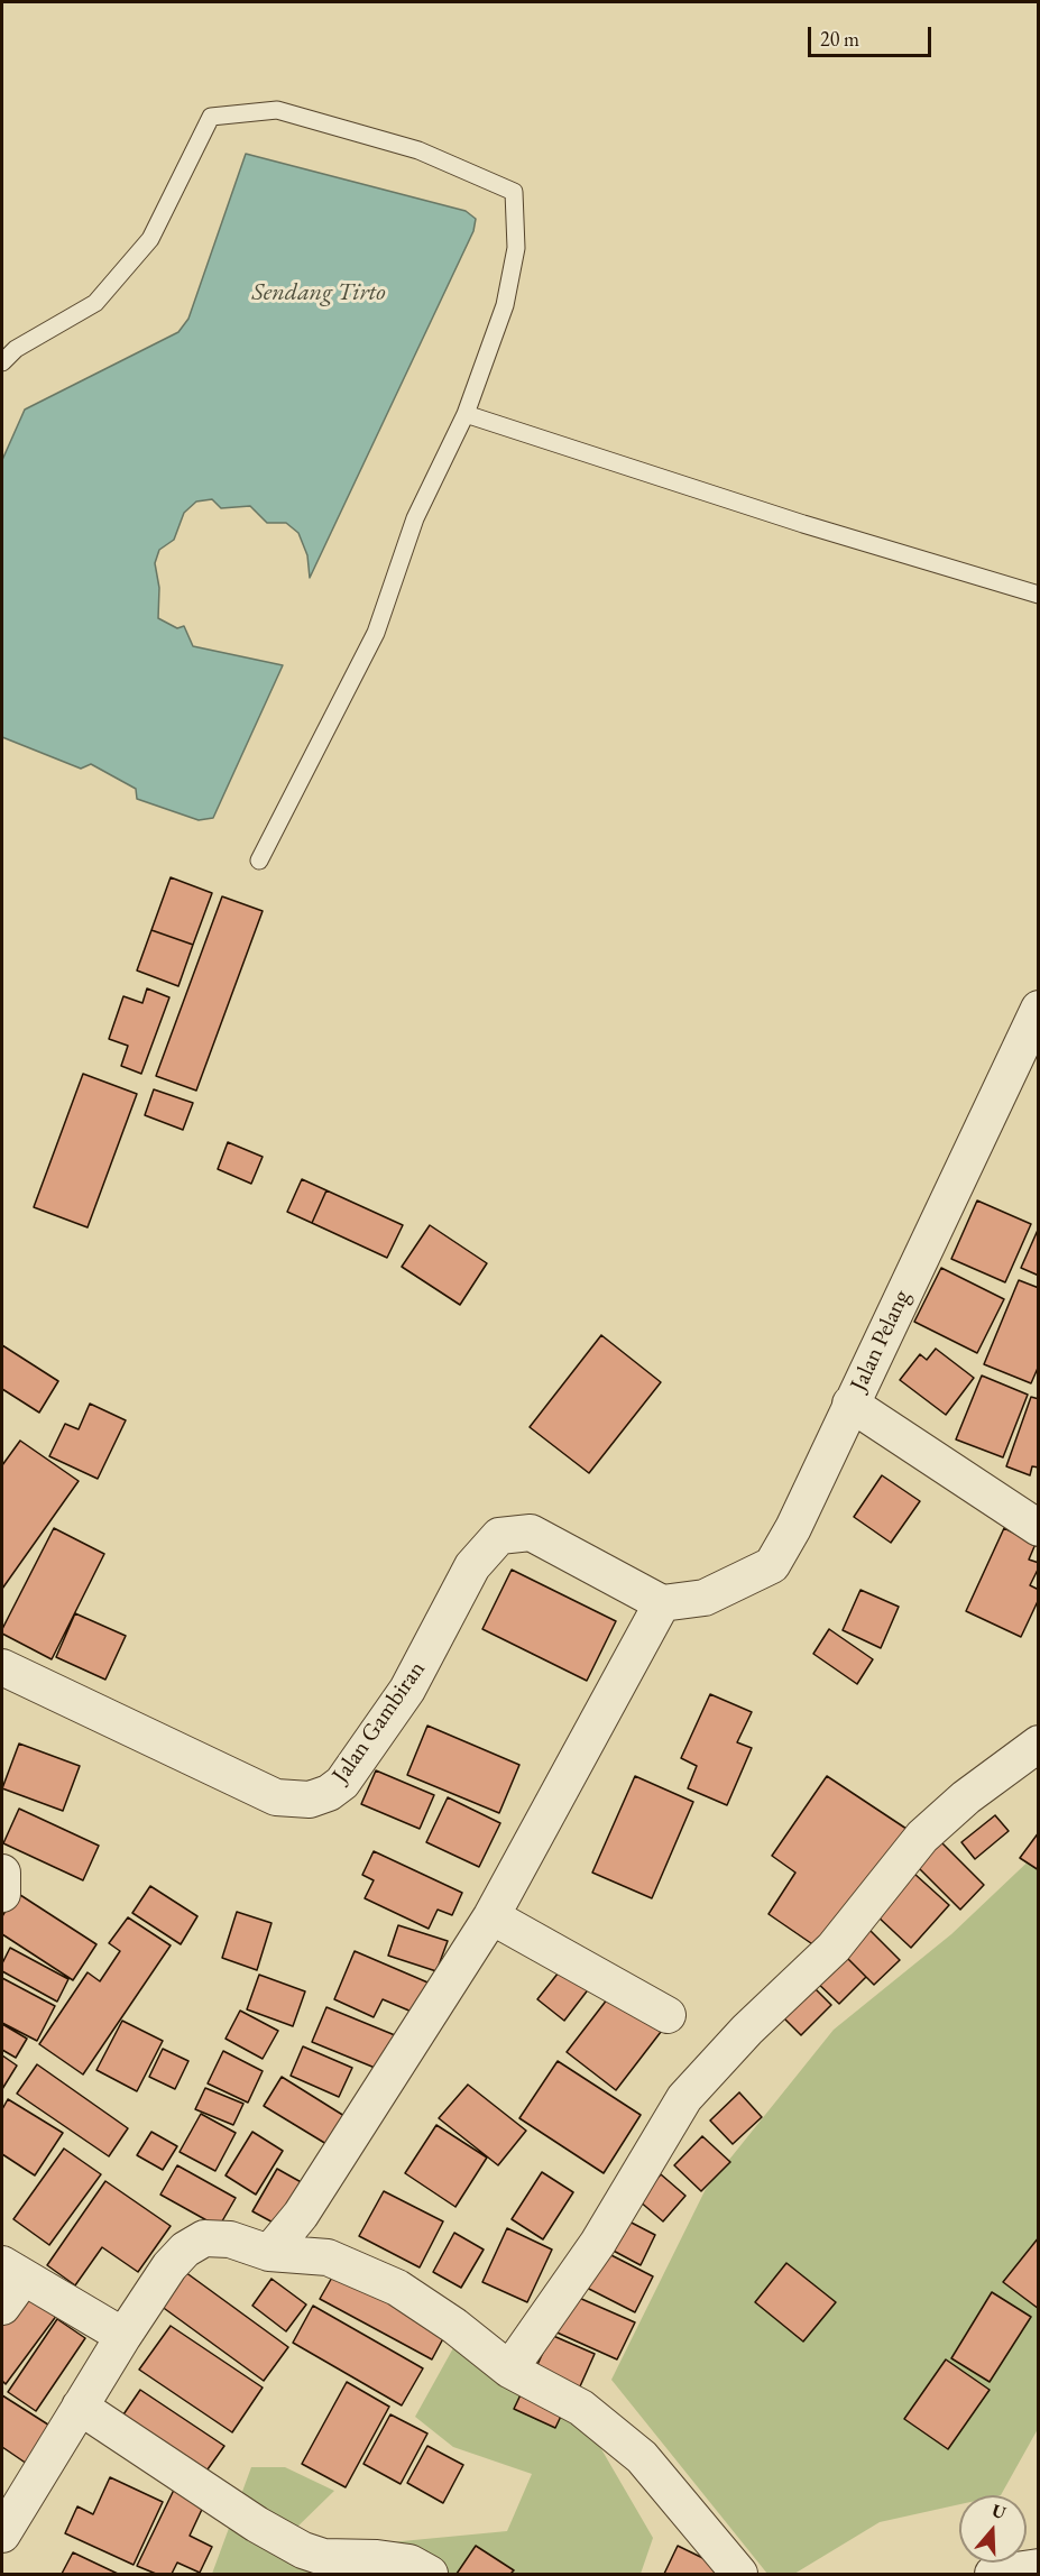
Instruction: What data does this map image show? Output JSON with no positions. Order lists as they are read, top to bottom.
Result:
{
  "streets": {
    "street": ["Jalan Pelang", "Jalan Gambiran"]
  },
  "crossings": [
    ["Jalan Pelang", "Jalan Gambiran"]
  ],
  "water": ["Sendang Tirto"],
  "scale_bar": "20 m",
  "north": "top"
}
